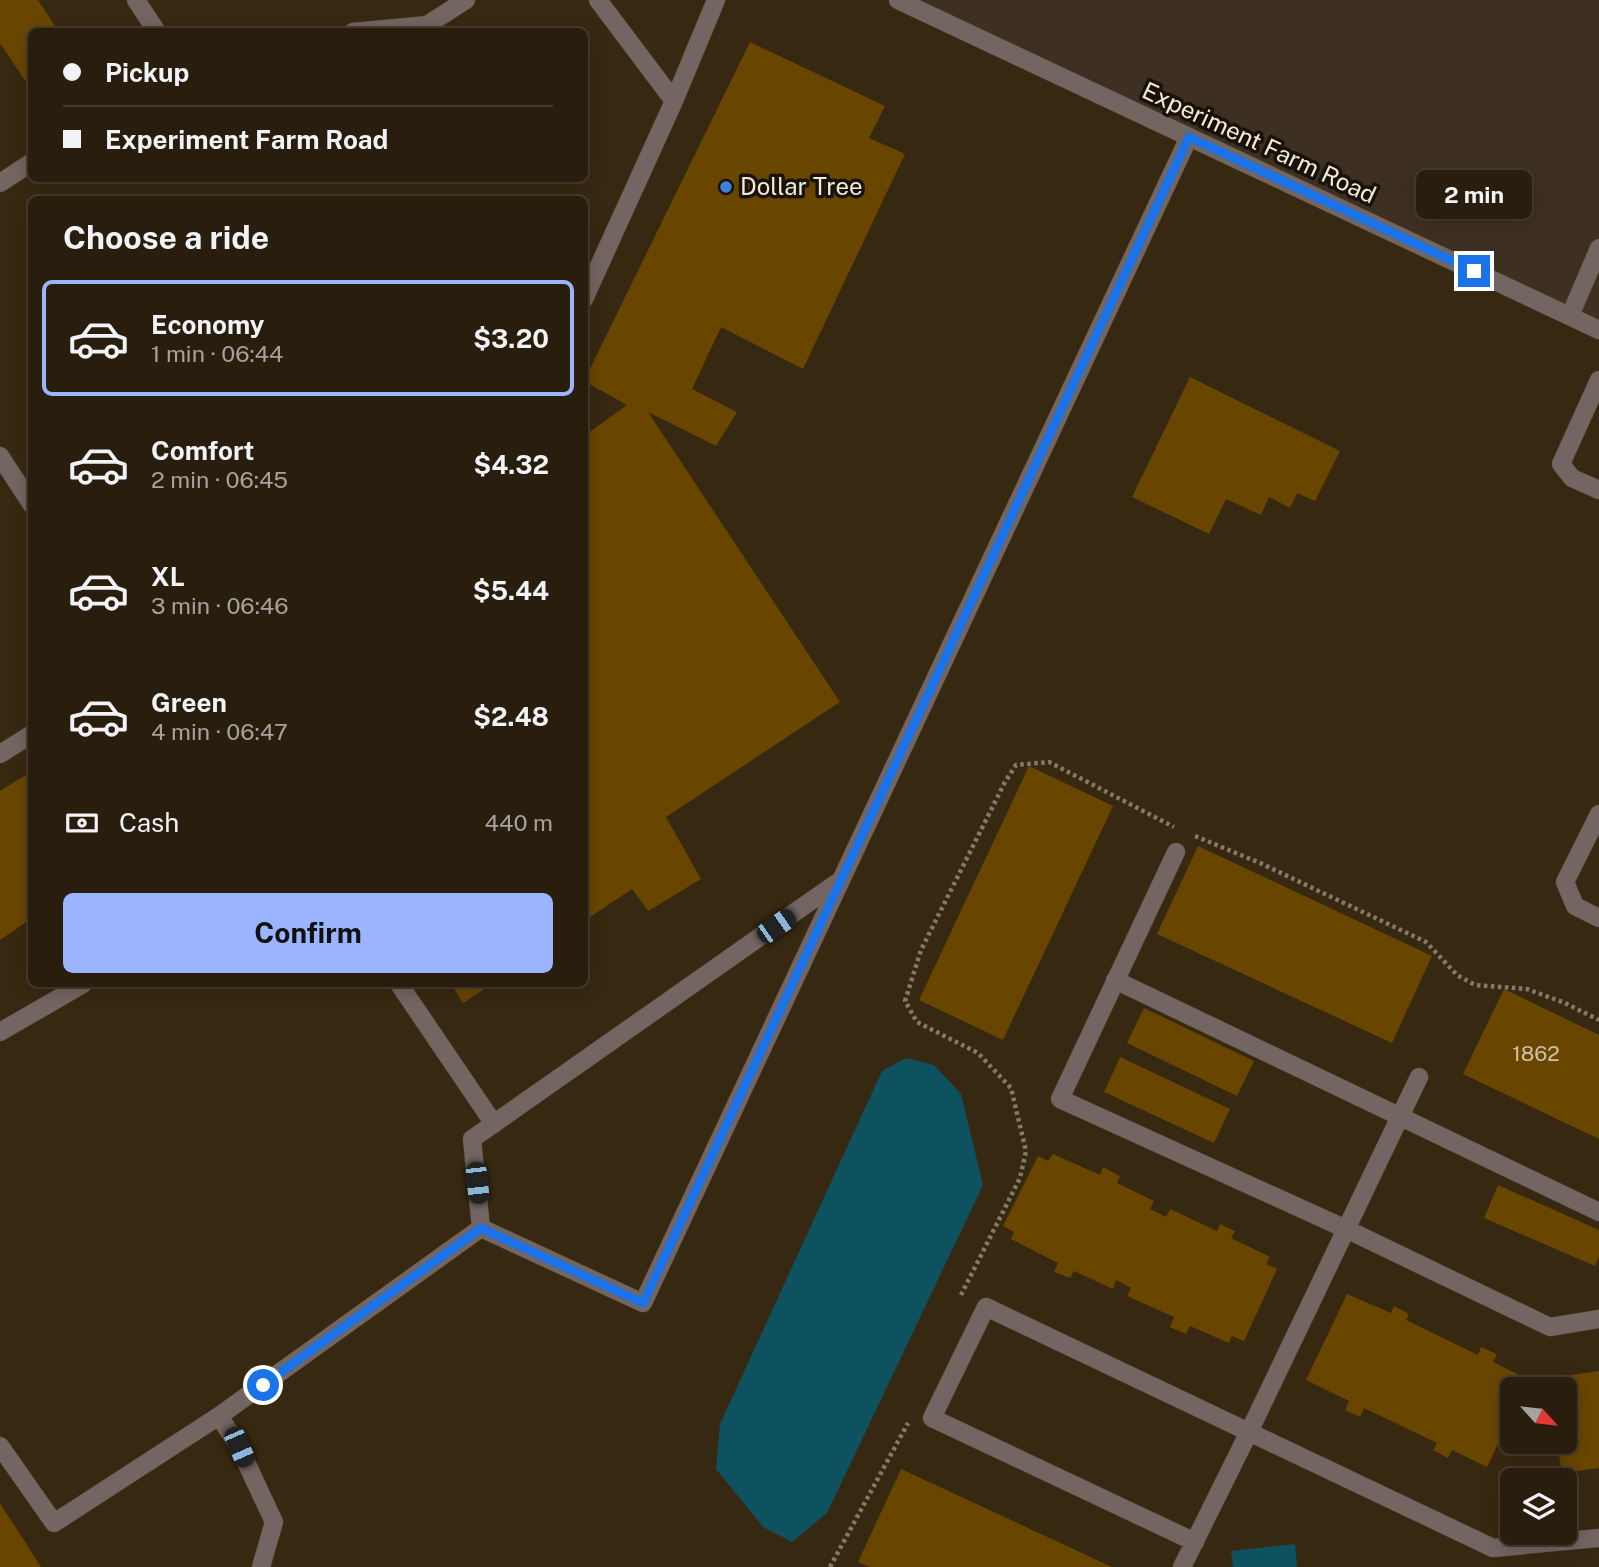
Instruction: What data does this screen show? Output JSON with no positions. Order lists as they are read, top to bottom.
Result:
{
  "streets": {
    "street": ["Experiment Farm Road"]
  },
  "places": ["Dollar Tree"],
  "house_numbers": ["1862"],
  "north": "bottom right",
  "page": {
    "banner": ["Pickup", "Experiment Farm Road"],
    "bubble": "2 min",
    "heading": "Choose a ride",
    "list": [
      {
        "name": "Economy",
        "note": "1 min · 06:44",
        "value": "$3.20"
      },
      {
        "name": "Comfort",
        "note": "2 min · 06:45",
        "value": "$4.32"
      },
      {
        "name": "XL",
        "note": "3 min · 06:46",
        "value": "$5.44"
      },
      {
        "name": "Green",
        "note": "4 min · 06:47",
        "value": "$2.48"
      }
    ],
    "pay": ["Cash", "440 m"],
    "buttons": "Confirm"
  }
}
